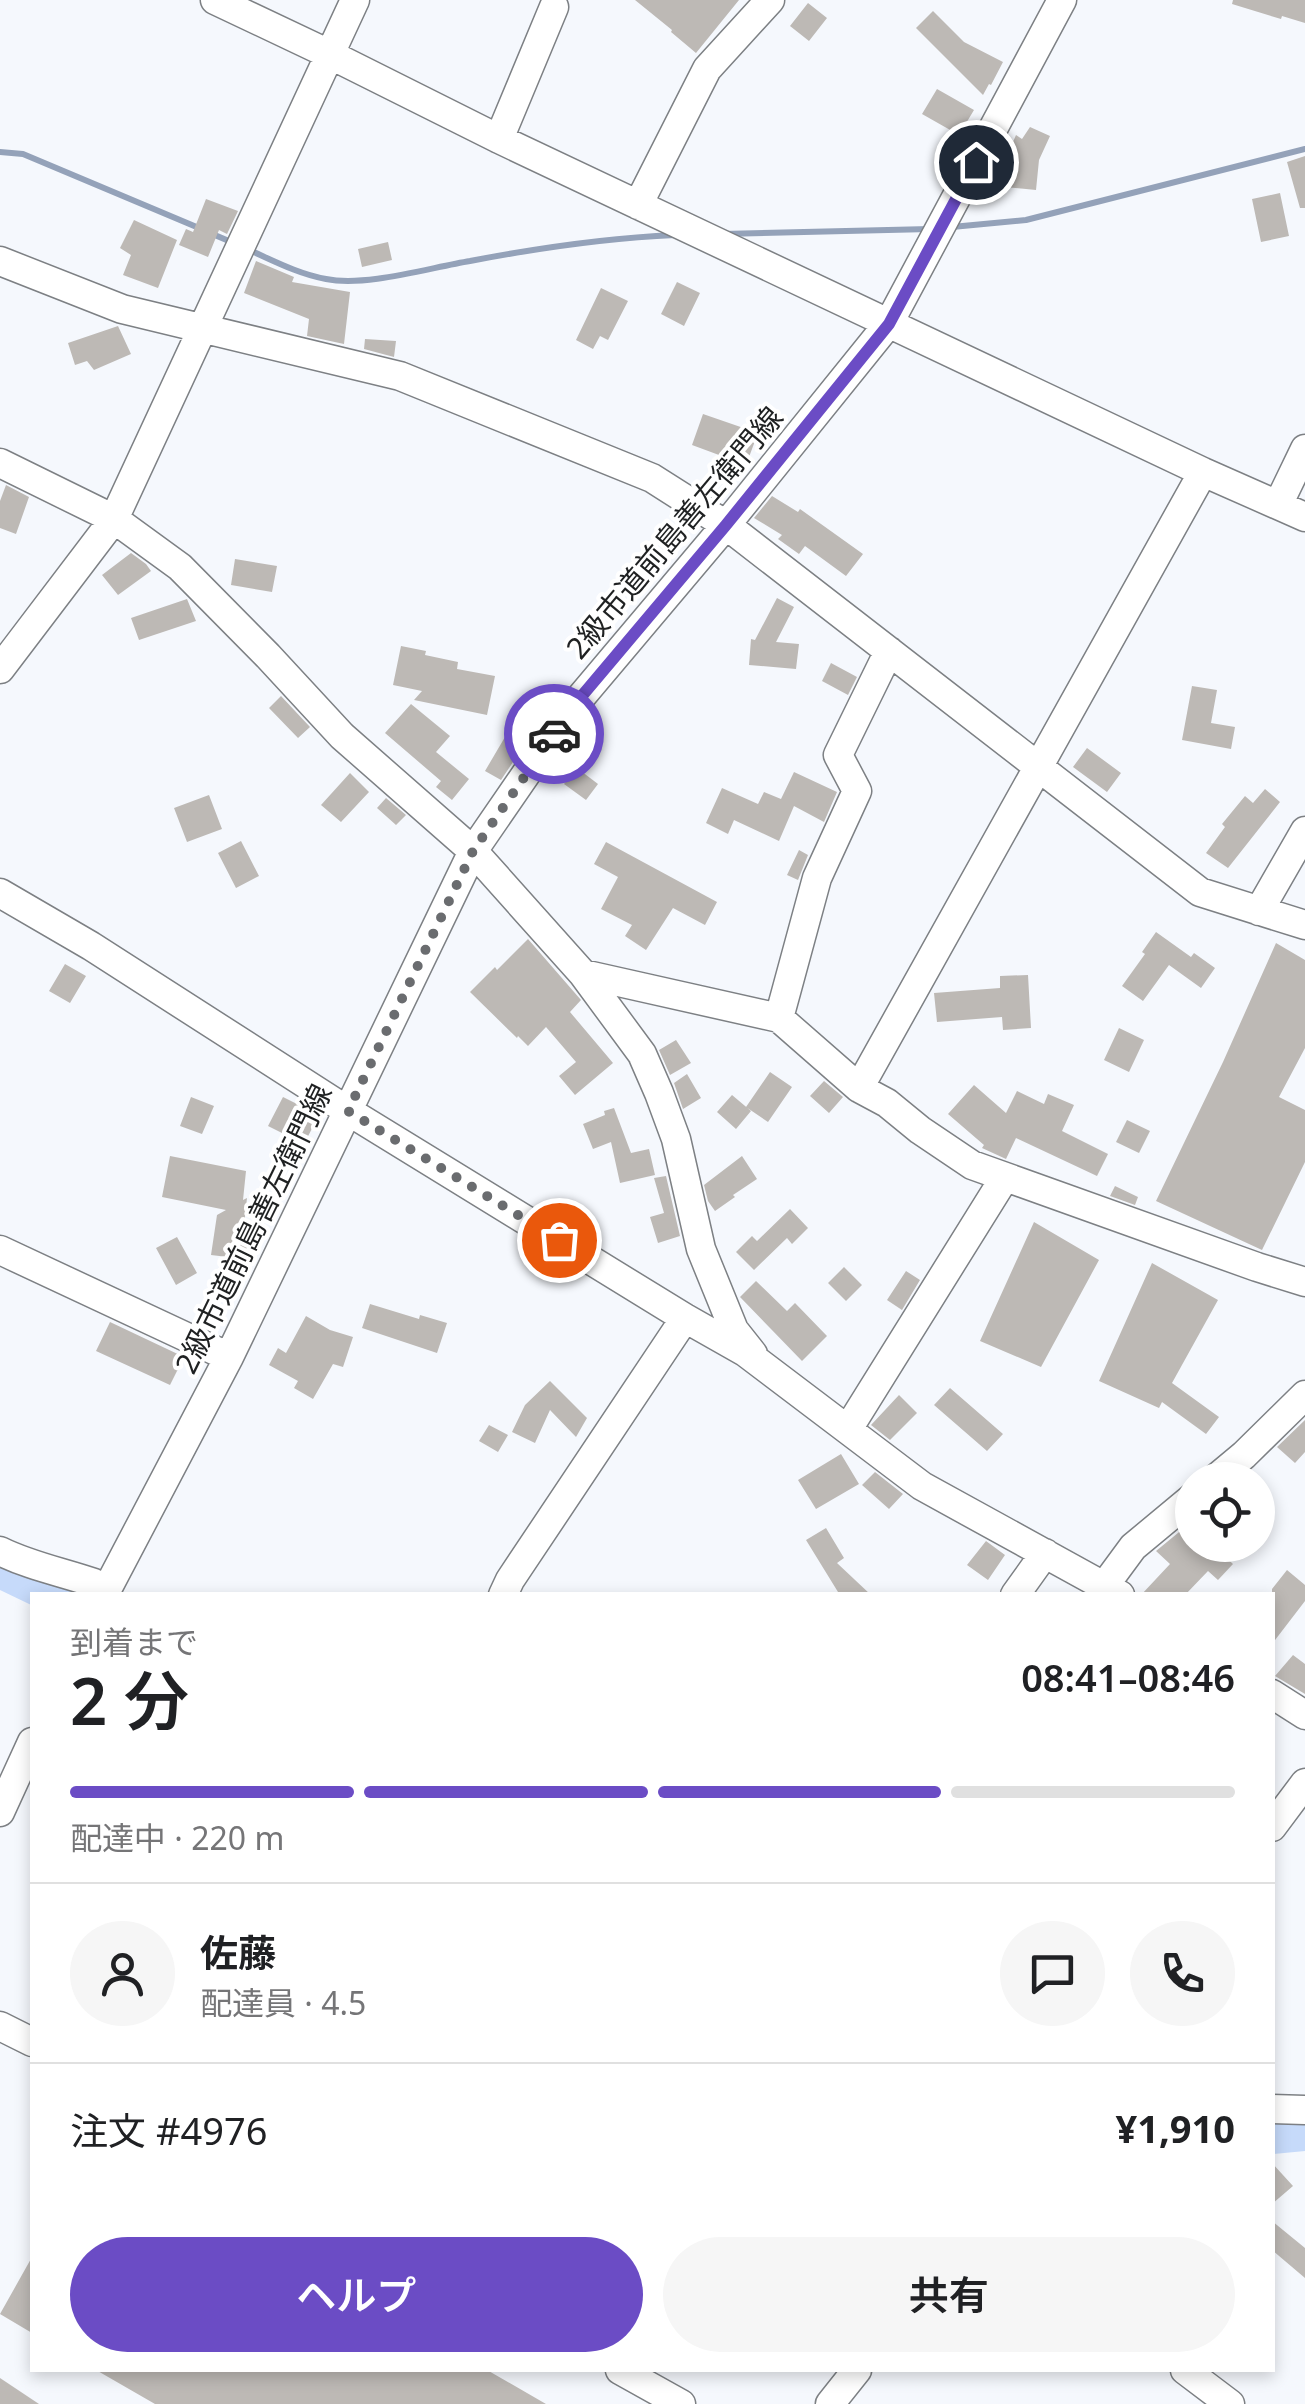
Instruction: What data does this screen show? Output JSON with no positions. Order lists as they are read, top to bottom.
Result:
{
  "streets": {
    "street": ["2級市道前島善左衛門線"]
  },
  "page": {
    "heading": ["2 分", "到着まで", "08:41–08:46"],
    "panel": [
      "佐藤",
      "配達員 · 4.5",
      "注文 #4976",
      "¥1,910"
    ],
    "bar": "配達中 · 220 m",
    "buttons": ["ヘルプ", "共有"]
  }
}
